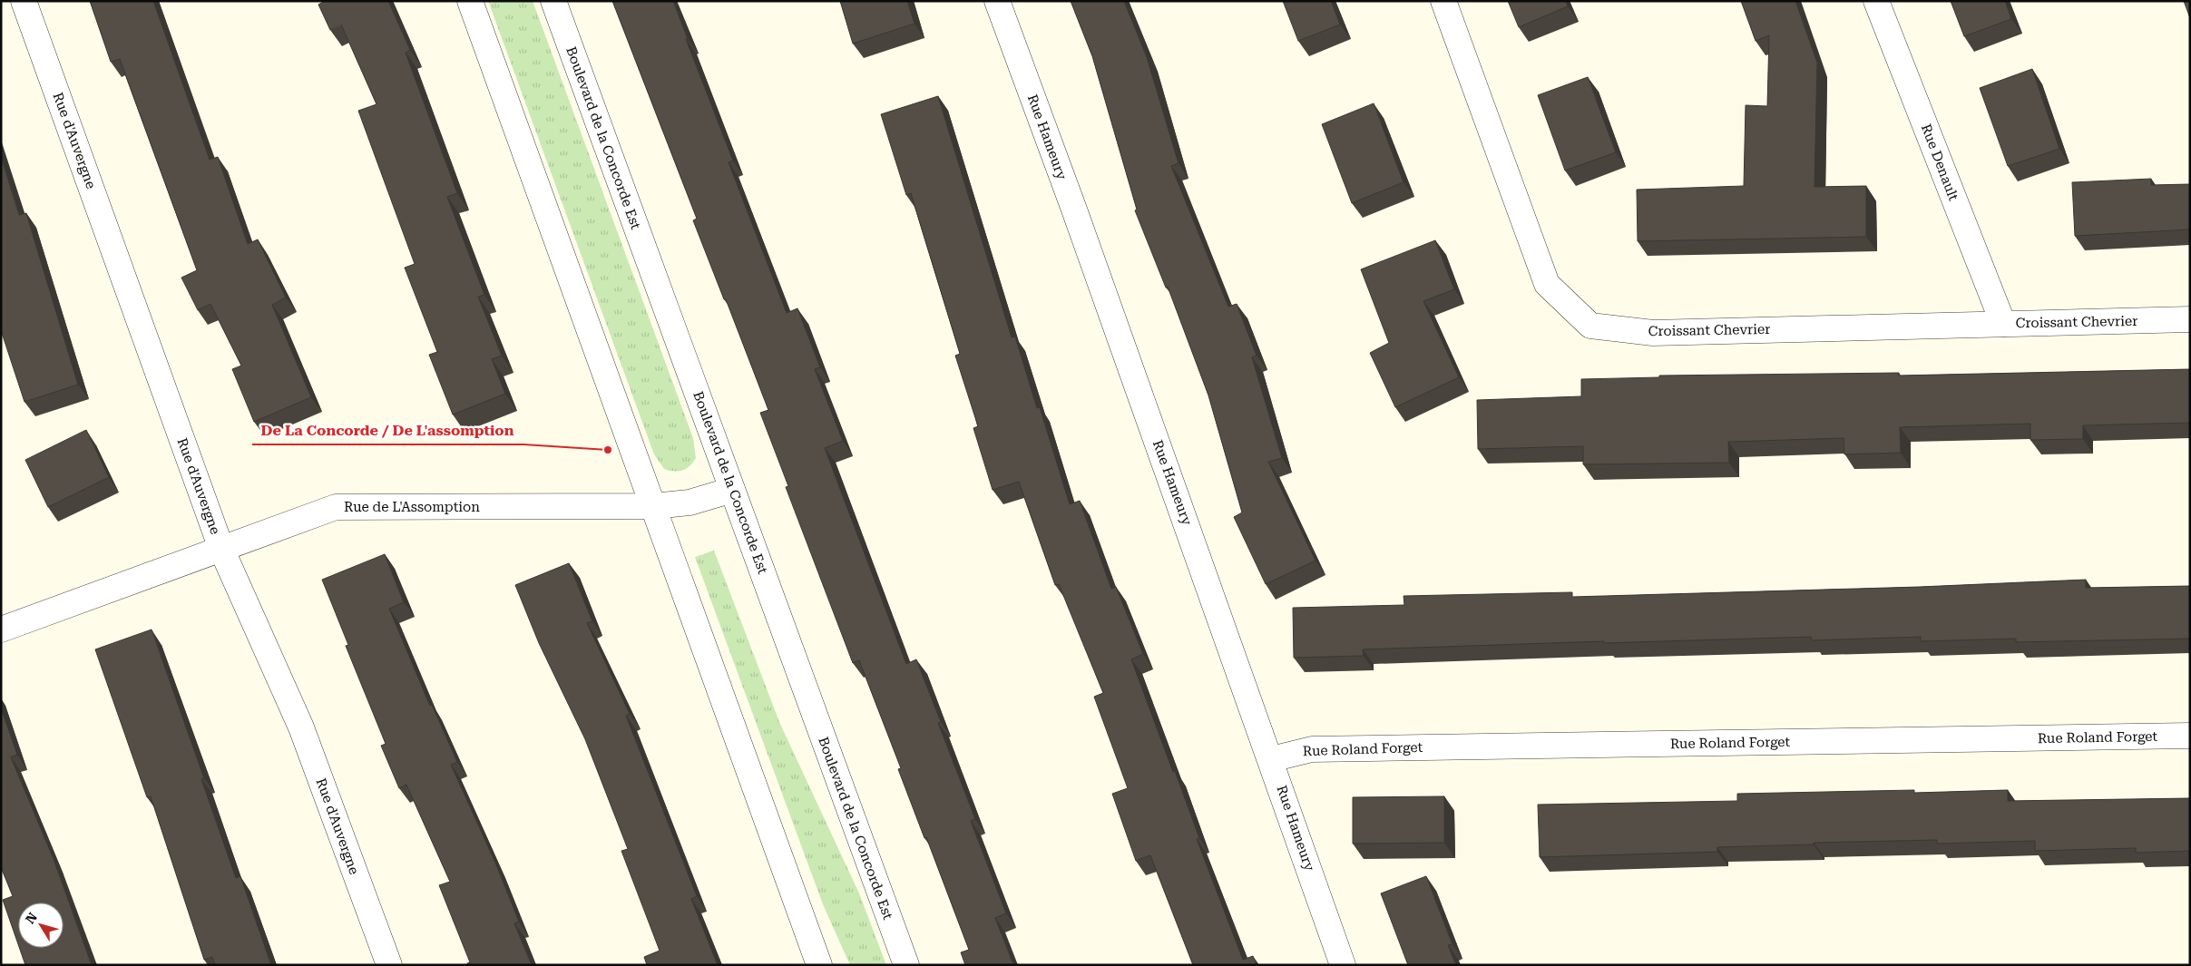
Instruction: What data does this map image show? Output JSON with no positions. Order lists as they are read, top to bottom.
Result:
{
  "streets": {
    "street": [
      "Rue Hameury",
      "Boulevard de la Concorde Est",
      "Rue d'Auvergne",
      "Rue Denault",
      "Croissant Chevrier",
      "Rue de L'Assomption",
      "Rue Roland Forget"
    ]
  },
  "crossings": [
    ["Rue Hameury", "Rue Roland Forget"],
    ["Boulevard de la Concorde Est", "Rue de L'Assomption"],
    ["Rue d'Auvergne", "Rue de L'Assomption"],
    ["Rue Denault", "Croissant Chevrier"]
  ],
  "places": ["De La Concorde / De L'assomption"],
  "north": "top left"
}
